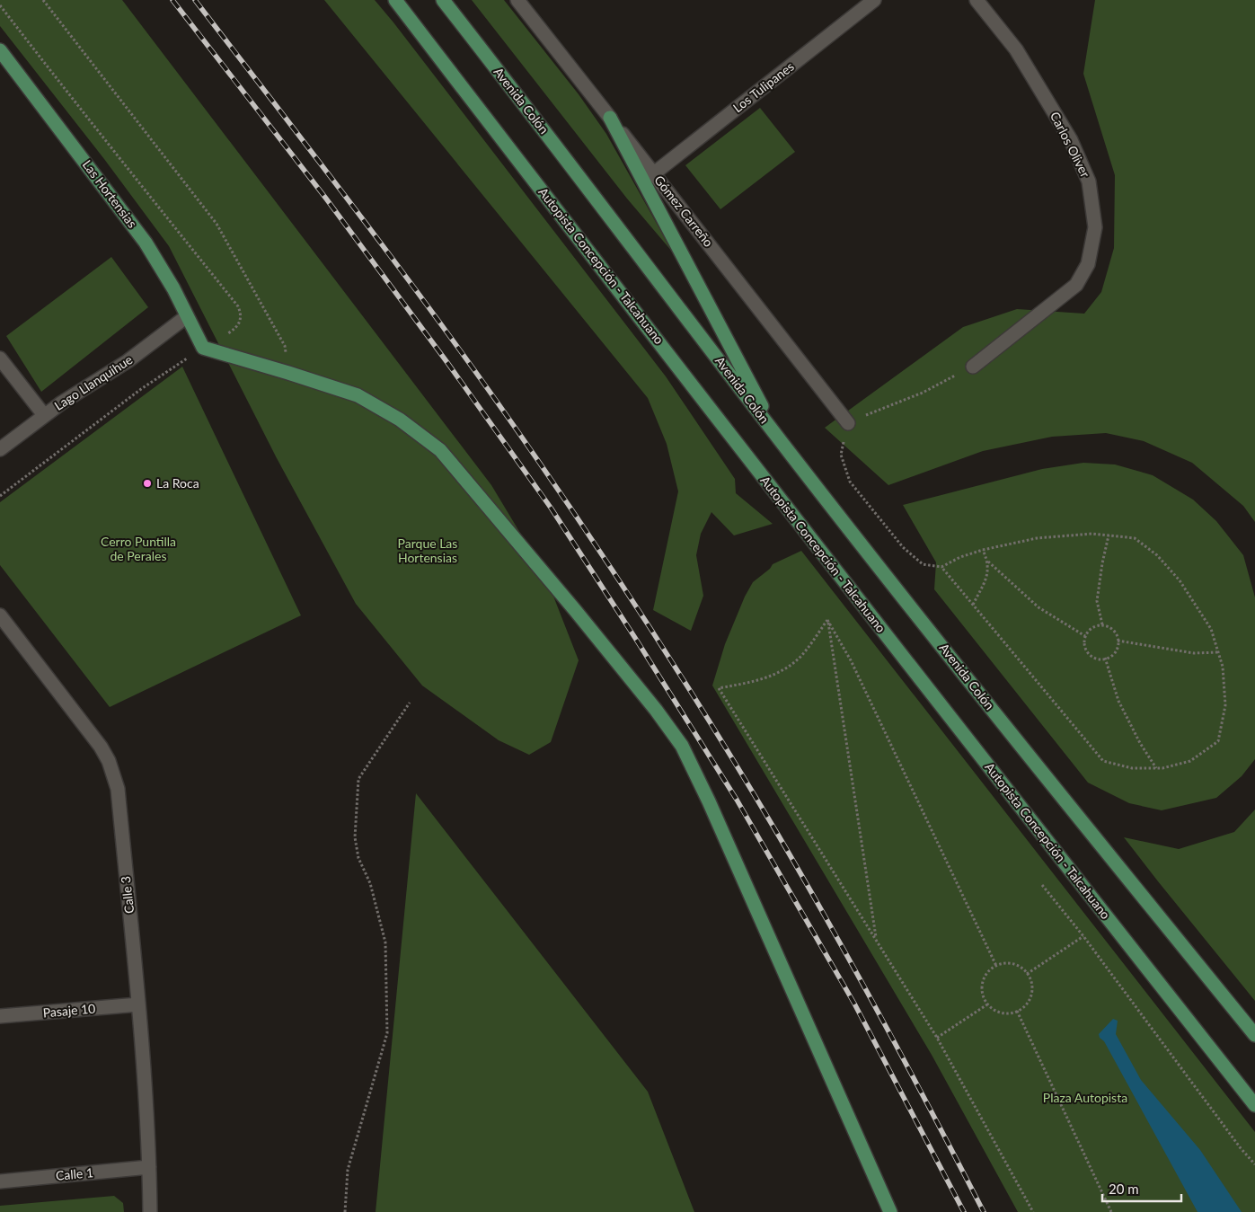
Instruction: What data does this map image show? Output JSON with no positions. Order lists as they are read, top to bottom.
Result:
{
  "streets": {
    "main road": ["Avenida Colón", "Las Hortensias", "Autopista Concepción - Talcahuano"],
    "street": [
      "Los Tulipanes",
      "Carlos Oliver",
      "Gómez Carreño",
      "Lago Llanquihue",
      "Calle 3",
      "Pasaje 10",
      "Calle 1"
    ]
  },
  "crossings": [
    ["Los Tulipanes", "Gómez Carreño"],
    ["Las Hortensias", "Lago Llanquihue"],
    ["Calle 3", "Pasaje 10"],
    ["Calle 3", "Calle 1"]
  ],
  "parks": ["Cerro Puntilla de Perales", "Parque Las Hortensias", "Plaza Autopista"],
  "places": ["La Roca"],
  "scale_bar": "20 m"
}
